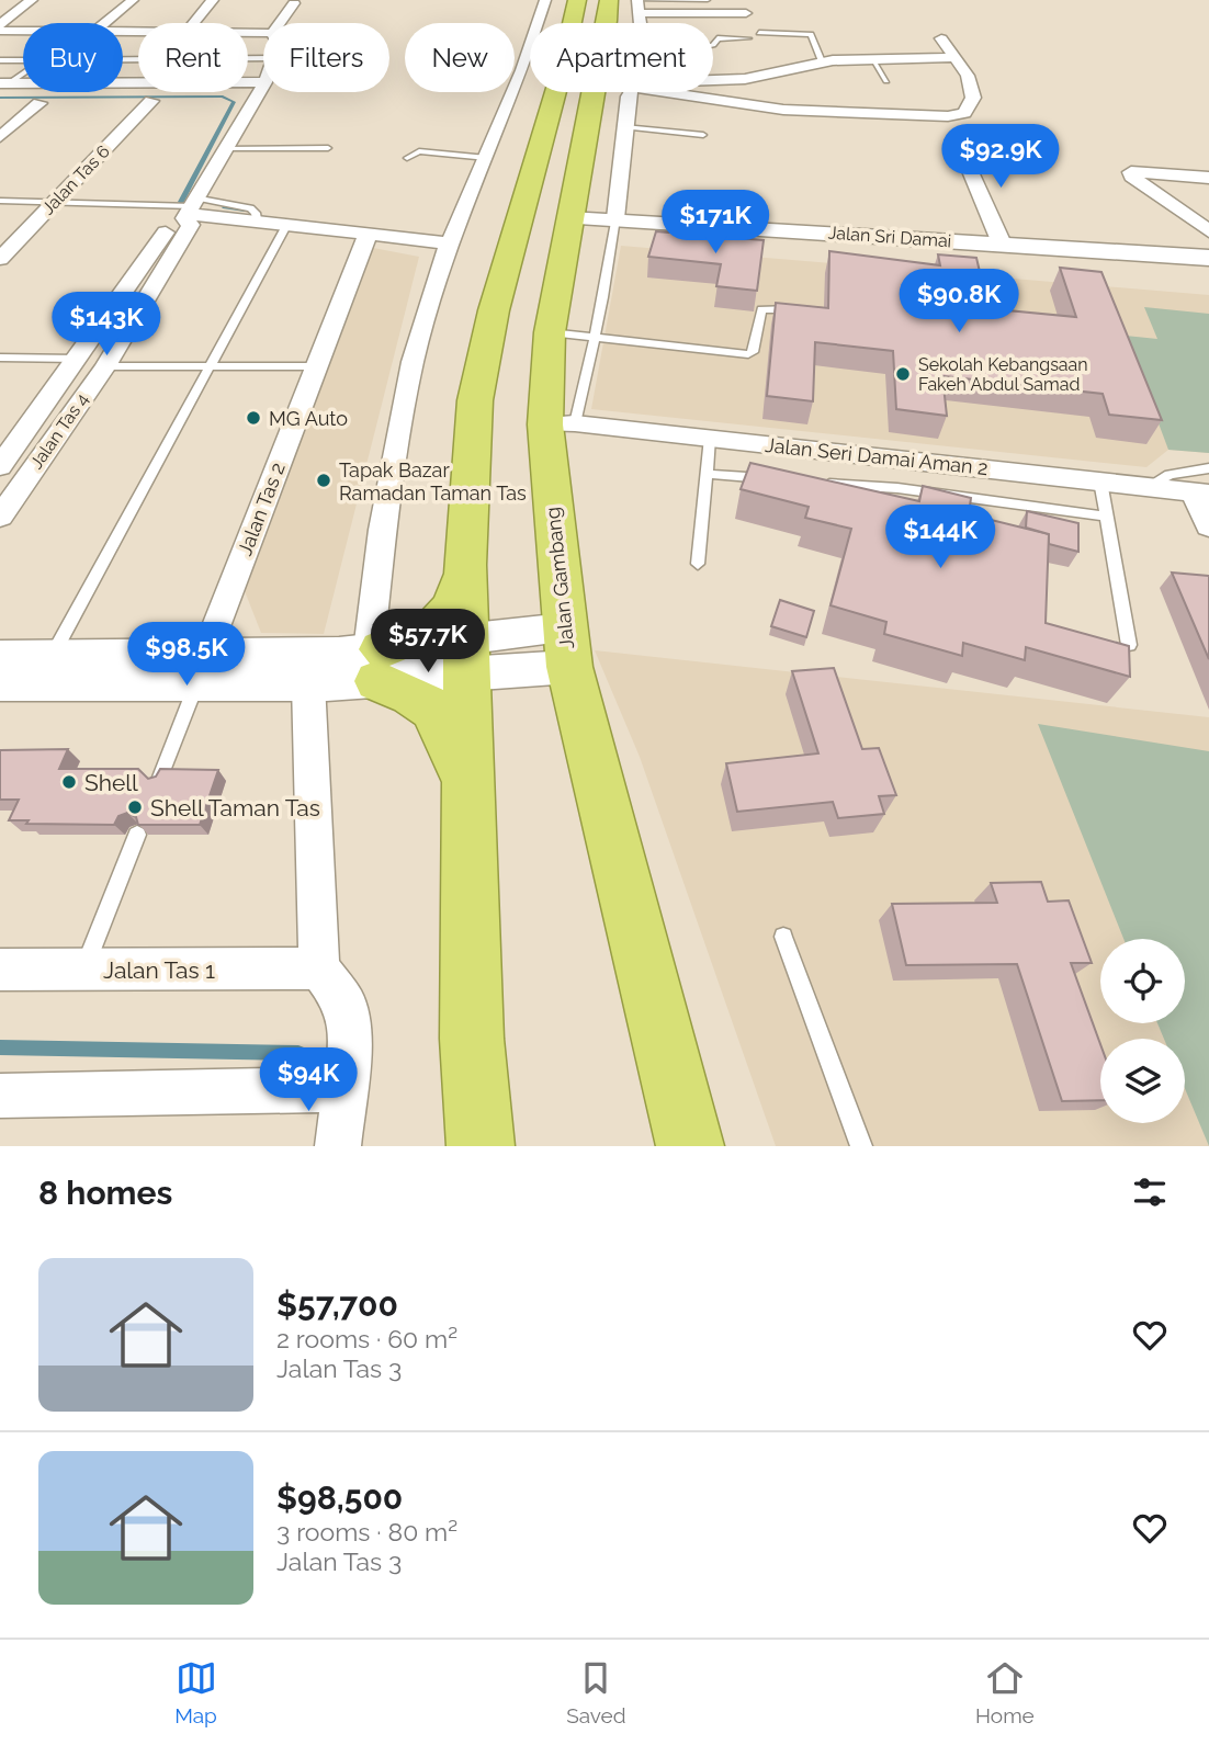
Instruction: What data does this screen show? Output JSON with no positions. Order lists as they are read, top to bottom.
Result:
{
  "streets": {
    "highway": ["Jalan Gambang"],
    "street": [
      "Jalan Tas 6",
      "Jalan Sri Damai",
      "Jalan Tas 4",
      "Jalan Seri Damai Aman 2",
      "Jalan Tas 2",
      "Jalan Tas 1"
    ]
  },
  "crossings": [
    ["Jalan Sri Damai", "Jalan Gambang"],
    ["Jalan Seri Damai Aman 2", "Jalan Gambang"]
  ],
  "places": [
    "Sekolah Kebangsaan Fakeh Abdul Samad",
    "MG Auto",
    "Tapak Bazar Ramadan Taman Tas",
    "Shell",
    "Shell Taman Tas"
  ],
  "page": {
    "chip": [
      "Buy",
      "Rent",
      "Filters",
      "New",
      "Apartment"
    ],
    "price": [
      "$92.9K",
      "$171K",
      "$90.8K",
      "$143K",
      "$144K",
      "$57.7K",
      "$98.5K",
      "$94K"
    ],
    "heading": "8 homes",
    "list": [
      {
        "name": "$57,700",
        "note": "2 rooms · 60 m² · Jalan Tas 3"
      },
      {
        "name": "$98,500",
        "note": "3 rooms · 80 m² · Jalan Tas 3"
      }
    ],
    "tabs": ["Map", "Saved", "Home"]
  }
}
